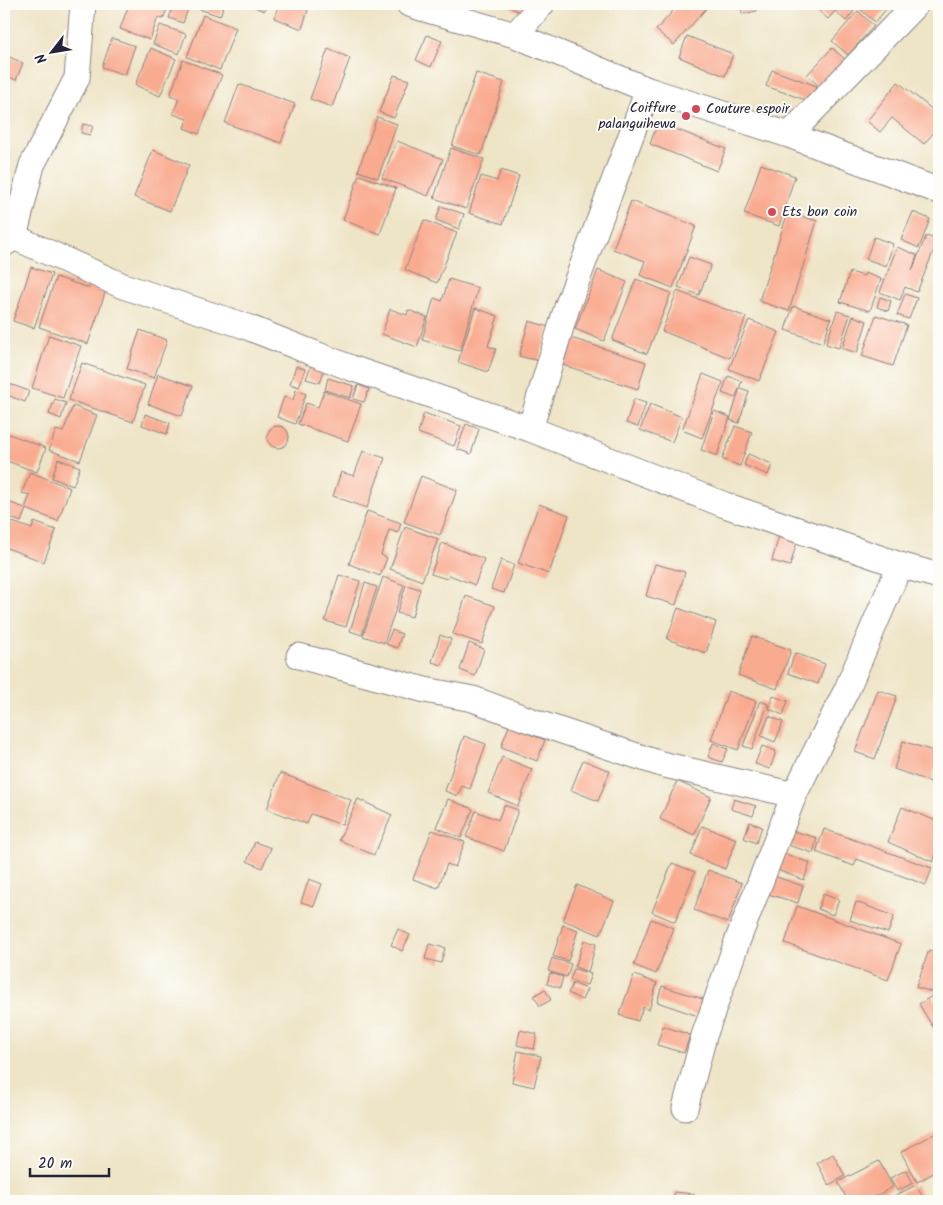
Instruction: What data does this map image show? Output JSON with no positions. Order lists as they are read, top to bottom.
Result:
{
  "places": ["Couture espoir", "Coiffure palanguihewa", "Ets bon coin"],
  "scale_bar": "20 m",
  "north": "bottom left"
}
